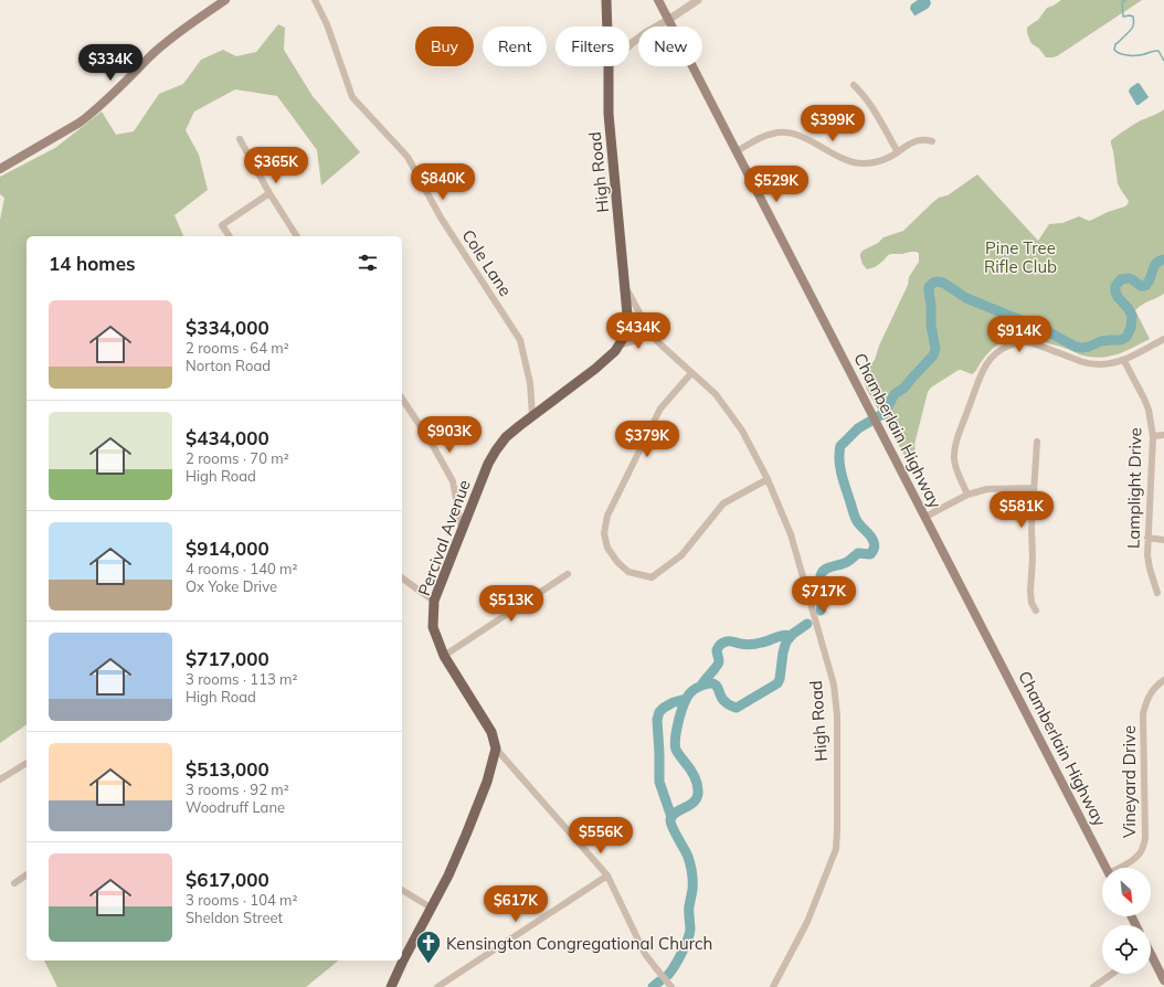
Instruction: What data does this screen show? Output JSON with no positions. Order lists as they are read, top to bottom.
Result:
{
  "streets": {
    "main road": ["High Road", "Chamberlain Highway", "Percival Avenue"],
    "street": ["Cole Lane", "Lamplight Drive", "Vineyard Drive"]
  },
  "crossings": [
    ["High Road", "Percival Avenue"],
    ["Cole Lane", "Percival Avenue"]
  ],
  "parks": ["Pine Tree Rifle Club"],
  "places": {
    "church": ["Kensington Congregational Church"]
  },
  "north": "bottom right",
  "page": {
    "chip": [
      "Buy",
      "Rent",
      "Filters",
      "New"
    ],
    "price": [
      "$334K",
      "$399K",
      "$365K",
      "$840K",
      "$529K",
      "$434K",
      "$914K",
      "$903K",
      "$379K",
      "$581K",
      "$717K",
      "$513K",
      "$556K",
      "$617K"
    ],
    "heading": "14 homes",
    "list": [
      {
        "name": "$334,000",
        "note": "2 rooms · 64 m² · Norton Road"
      },
      {
        "name": "$434,000",
        "note": "2 rooms · 70 m² · High Road"
      },
      {
        "name": "$914,000",
        "note": "4 rooms · 140 m² · Ox Yoke Drive"
      },
      {
        "name": "$717,000",
        "note": "3 rooms · 113 m² · High Road"
      },
      {
        "name": "$513,000",
        "note": "3 rooms · 92 m² · Woodruff Lane"
      },
      {
        "name": "$617,000",
        "note": "3 rooms · 104 m² · Sheldon Street"
      }
    ]
  }
}
